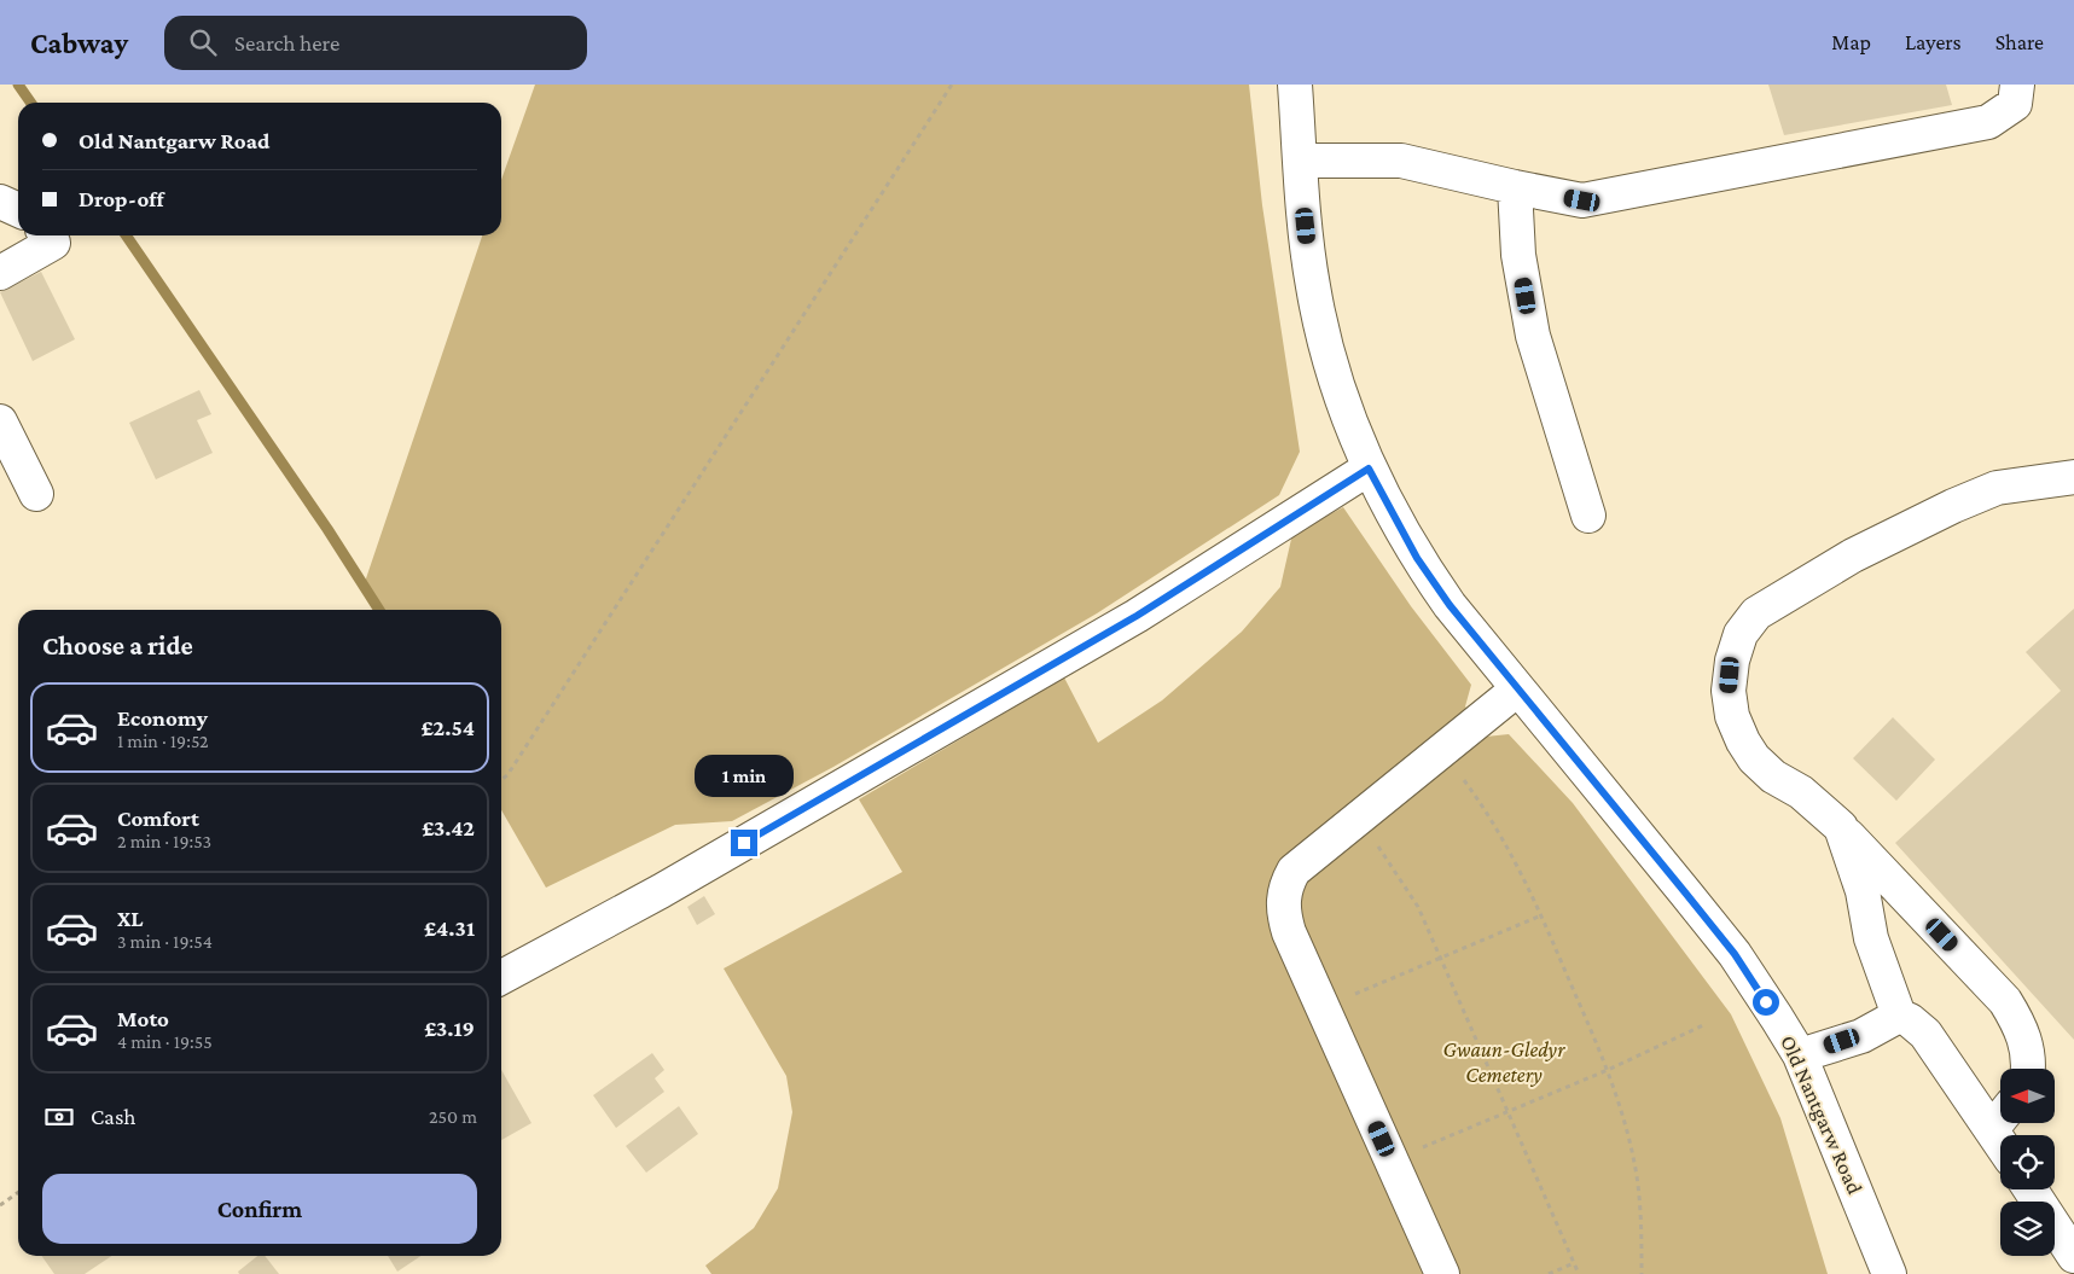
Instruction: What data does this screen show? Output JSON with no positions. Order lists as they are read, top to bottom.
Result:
{
  "streets": {
    "street": ["Old Nantgarw Road"]
  },
  "parks": ["Gwaun-Gledyr Cemetery"],
  "north": "left",
  "page": {
    "header": "Cabway",
    "search": "Search here",
    "nav": ["Map", "Layers", "Share"],
    "banner": ["Old Nantgarw Road", "Drop-off"],
    "heading": "Choose a ride",
    "list": [
      {
        "name": "Economy",
        "note": "1 min · 19:52",
        "value": "£2.54"
      },
      {
        "name": "Comfort",
        "note": "2 min · 19:53",
        "value": "£3.42"
      },
      {
        "name": "XL",
        "note": "3 min · 19:54",
        "value": "£4.31"
      },
      {
        "name": "Moto",
        "note": "4 min · 19:55",
        "value": "£3.19"
      }
    ],
    "bubble": "1 min",
    "pay": ["Cash", "250 m"],
    "buttons": "Confirm"
  }
}
